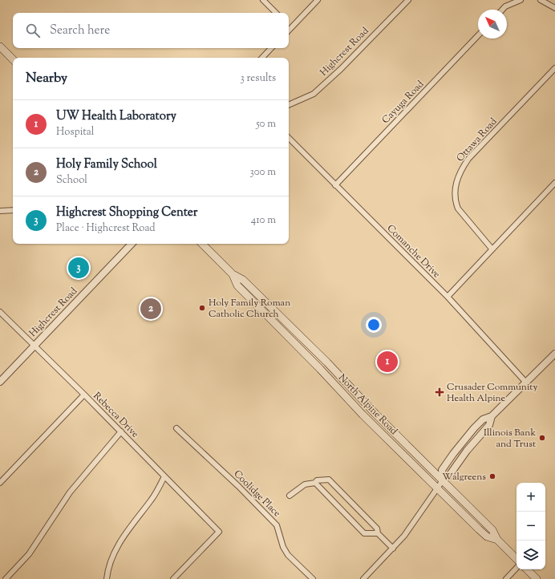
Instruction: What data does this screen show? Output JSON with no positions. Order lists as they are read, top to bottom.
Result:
{
  "streets": {
    "main road": ["North Alpine Road"],
    "street": [
      "Highcrest Road",
      "Cayuga Road",
      "Ottawa Road",
      "Comanche Drive",
      "Rebecca Drive",
      "Coolidge Place"
    ]
  },
  "crossings": [
    ["Highcrest Road", "Rebecca Drive"],
    ["Cayuga Road", "Comanche Drive"]
  ],
  "places": {
    "other": ["Holy Family Roman Catholic Church", "Illinois Bank and Trust", "Walgreens"],
    "health": ["Crusader Community Health Alpine"]
  },
  "north": "top left",
  "page": {
    "search": "Search here",
    "heading": ["Nearby", "3 results"],
    "list": [
      {
        "mark": "1",
        "name": "UW Health Laboratory",
        "note": "Hospital",
        "value": "50 m"
      },
      {
        "mark": "2",
        "name": "Holy Family School",
        "note": "School",
        "value": "300 m"
      },
      {
        "mark": "3",
        "name": "Highcrest Shopping Center",
        "note": "Place · Highcrest Road",
        "value": "410 m"
      }
    ],
    "pins": ["3", "2", "1"],
    "map_buttons": ["+", "−"]
  }
}
